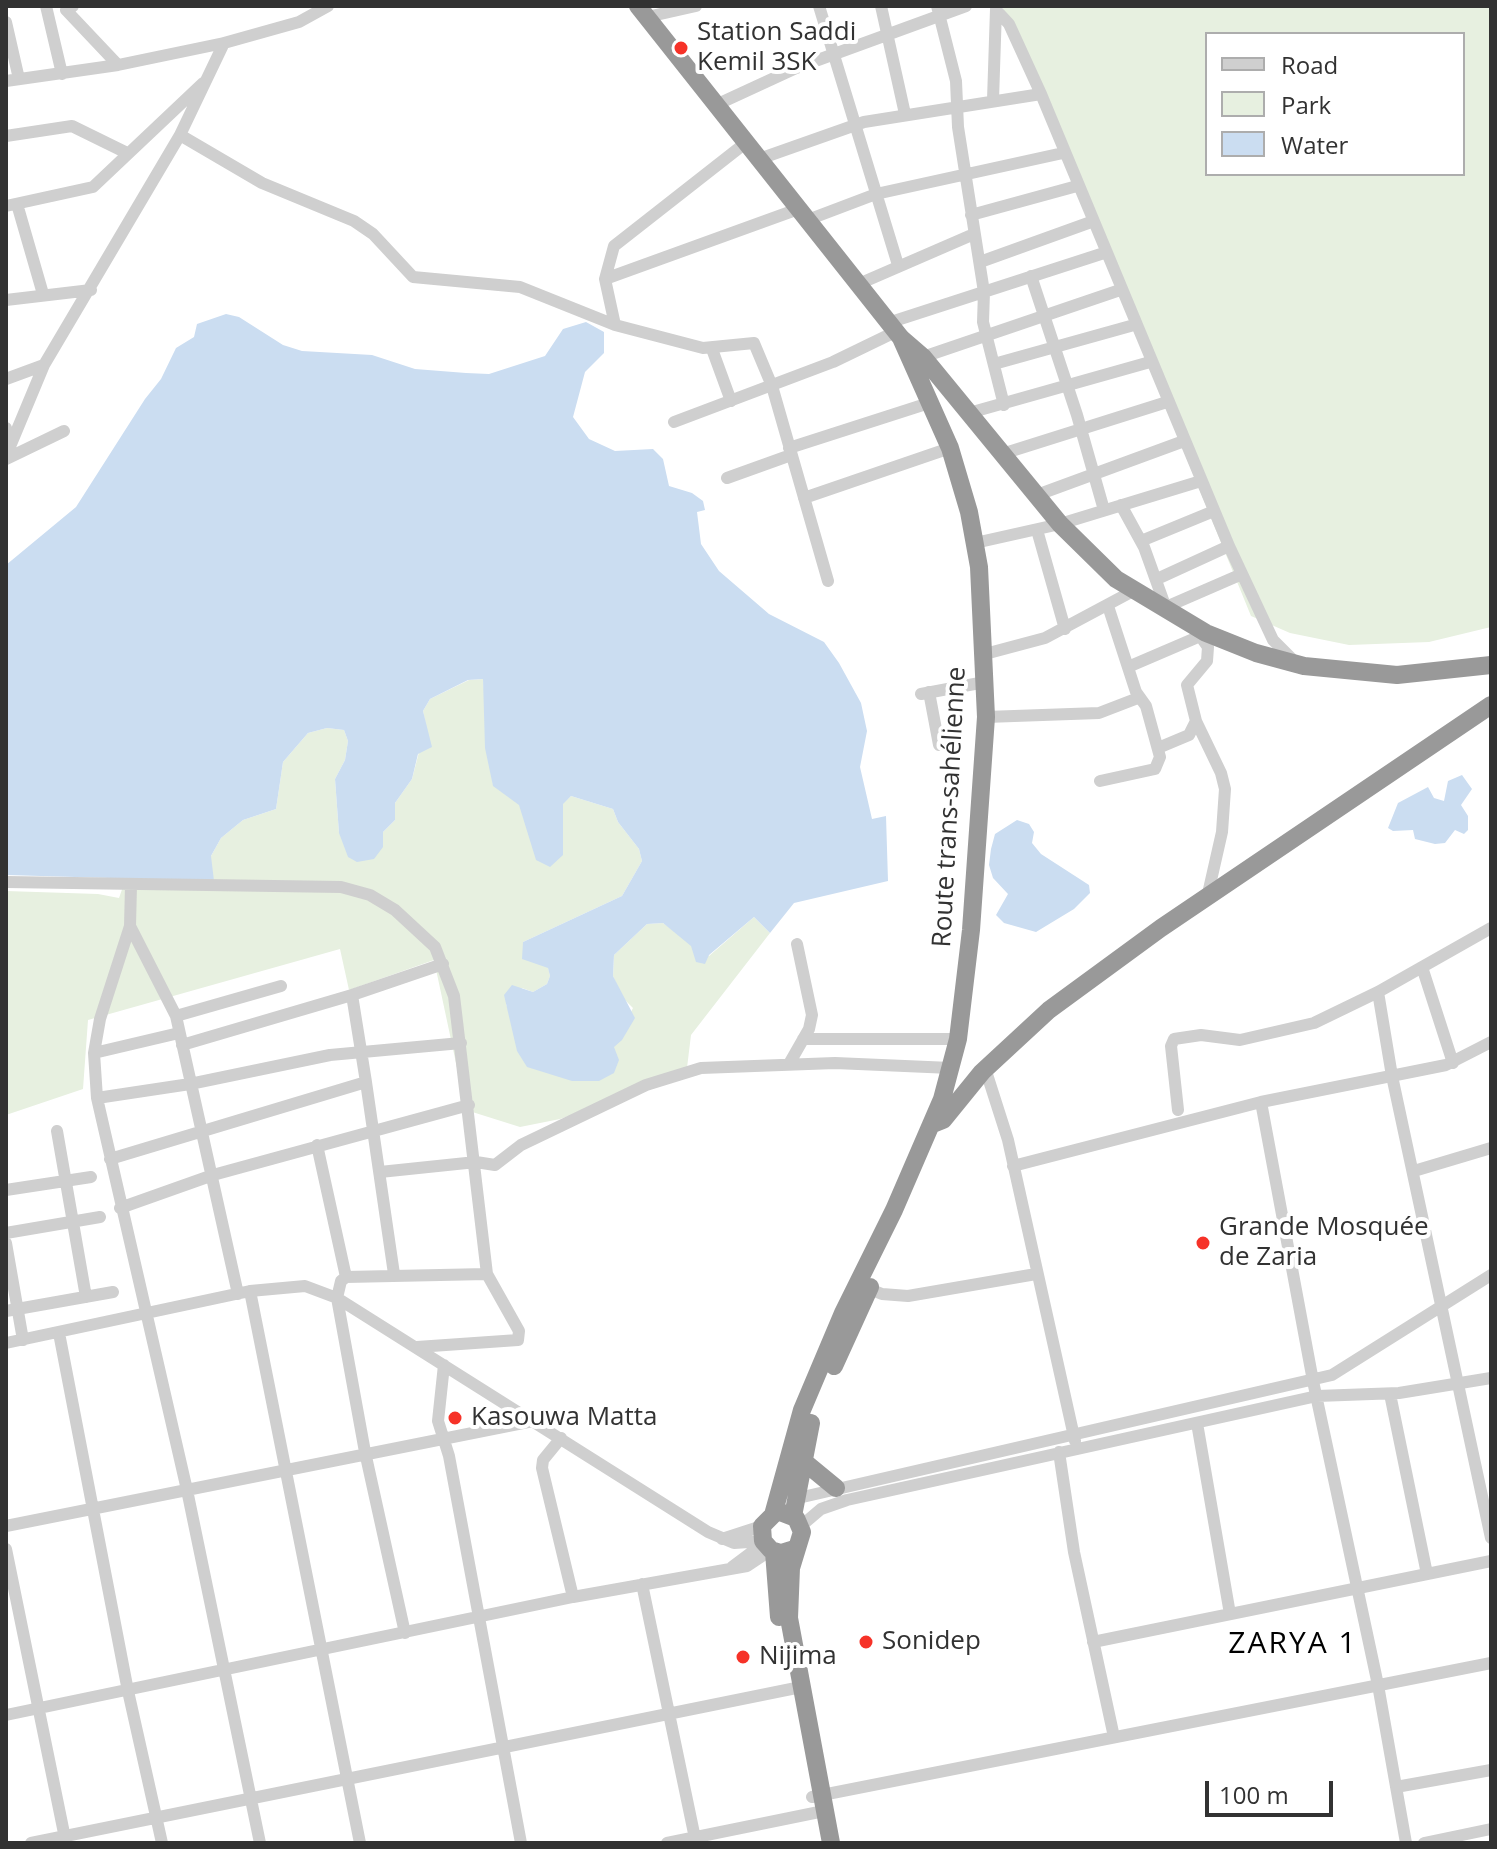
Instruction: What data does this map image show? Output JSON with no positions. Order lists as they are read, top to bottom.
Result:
{
  "streets": {
    "highway": ["Route trans-sahélienne"]
  },
  "districts": ["ZARYA 1"],
  "places": [
    "Station Saddi Kemil 3SK",
    "Grande Mosquée de Zaria",
    "Kasouwa Matta",
    "Sonidep",
    "Nijima"
  ],
  "legend": ["Road", "Park", "Water"],
  "scale_bar": "100 m"
}
